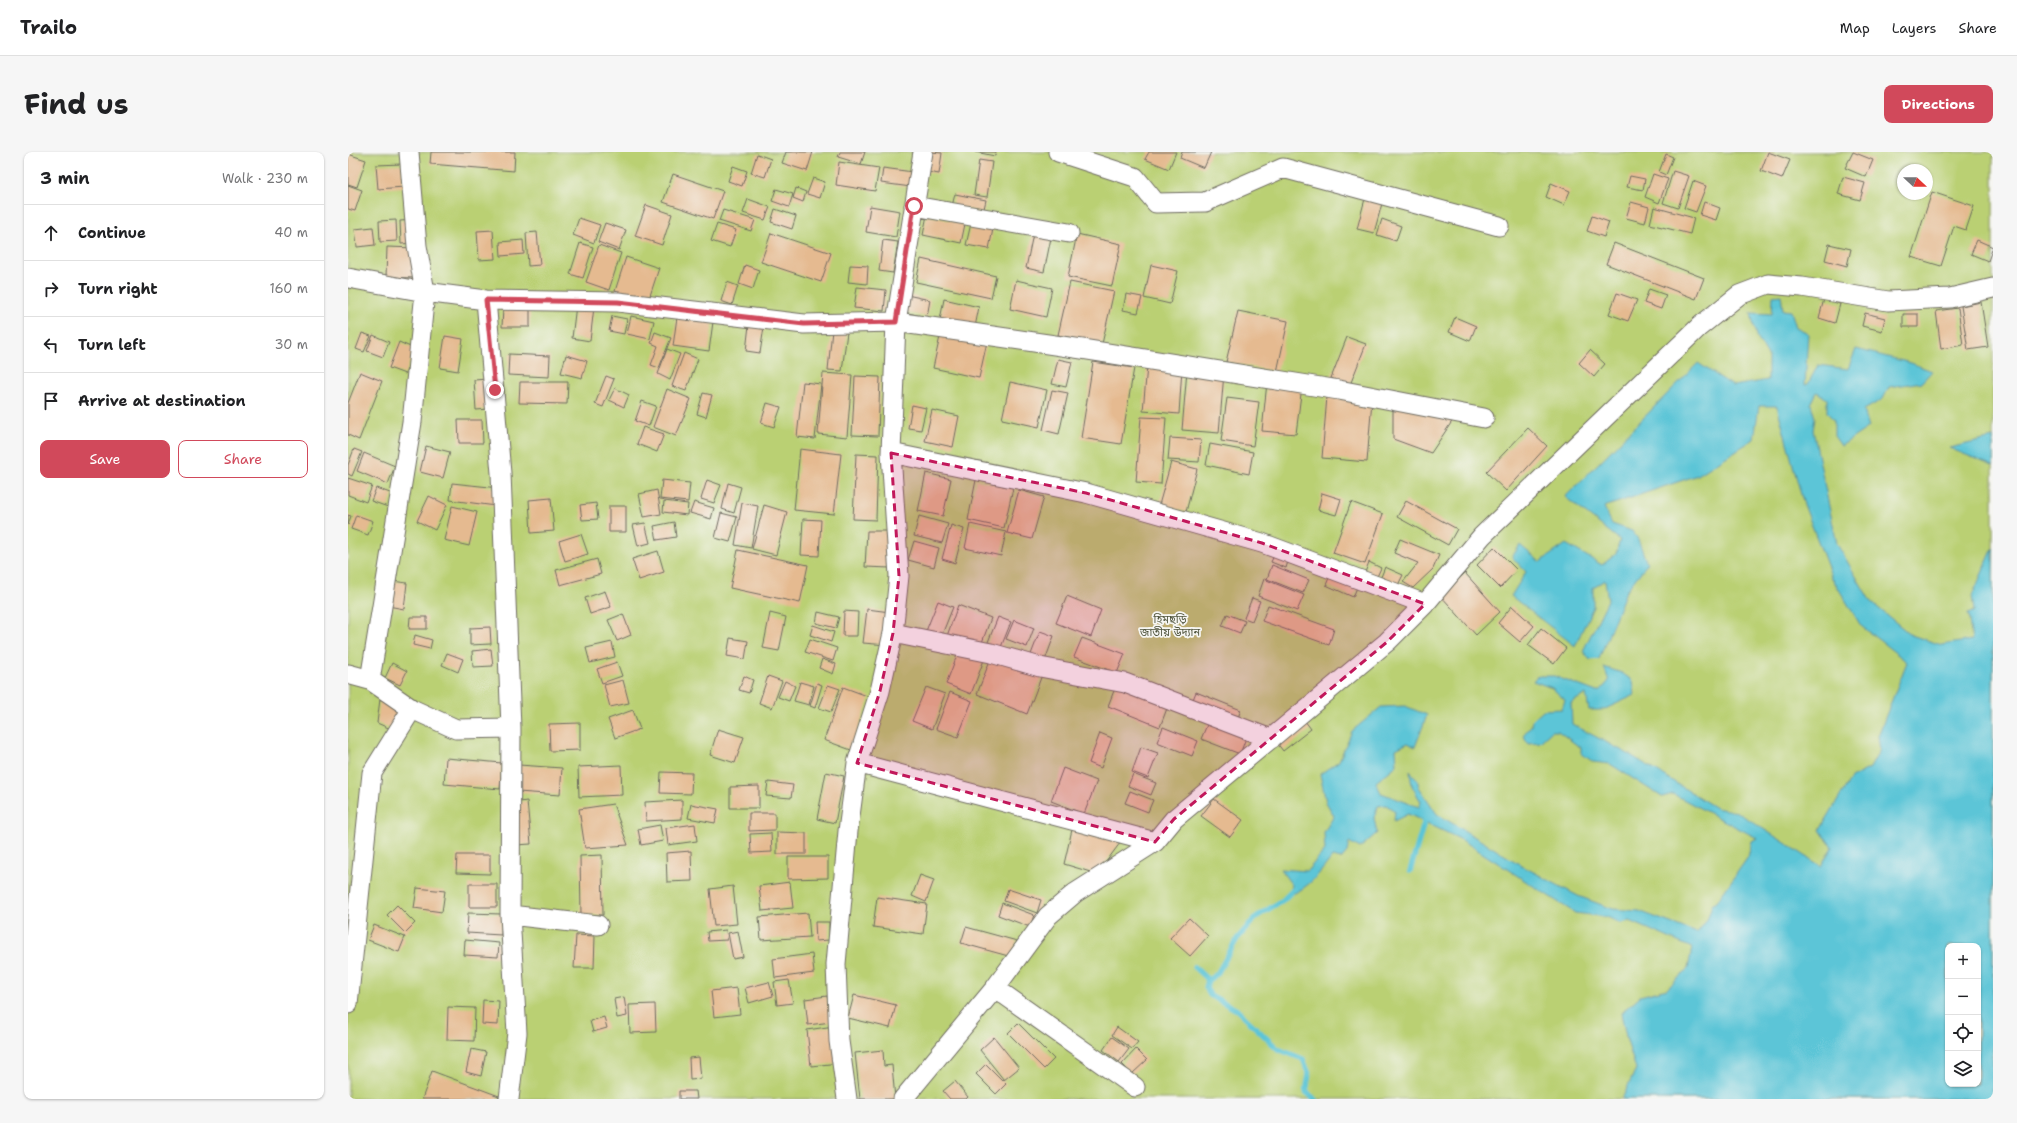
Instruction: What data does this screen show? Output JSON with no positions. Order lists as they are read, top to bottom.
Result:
{
  "parks": ["হিমছড়ি জাতীয় উদ্যান"],
  "north": "right",
  "page": {
    "header": "Trailo",
    "nav": ["Map", "Layers", "Share"],
    "title": "Find us",
    "buttons": [
      "Directions",
      ["Save", "Share"]
    ],
    "heading": ["3 min", "Walk · 230 m"],
    "list": [
      ["Continue", "40 m"],
      ["Turn right", "160 m"],
      ["Turn left", "30 m"],
      "Arrive at destination"
    ],
    "map_buttons": ["+", "−"]
  }
}
